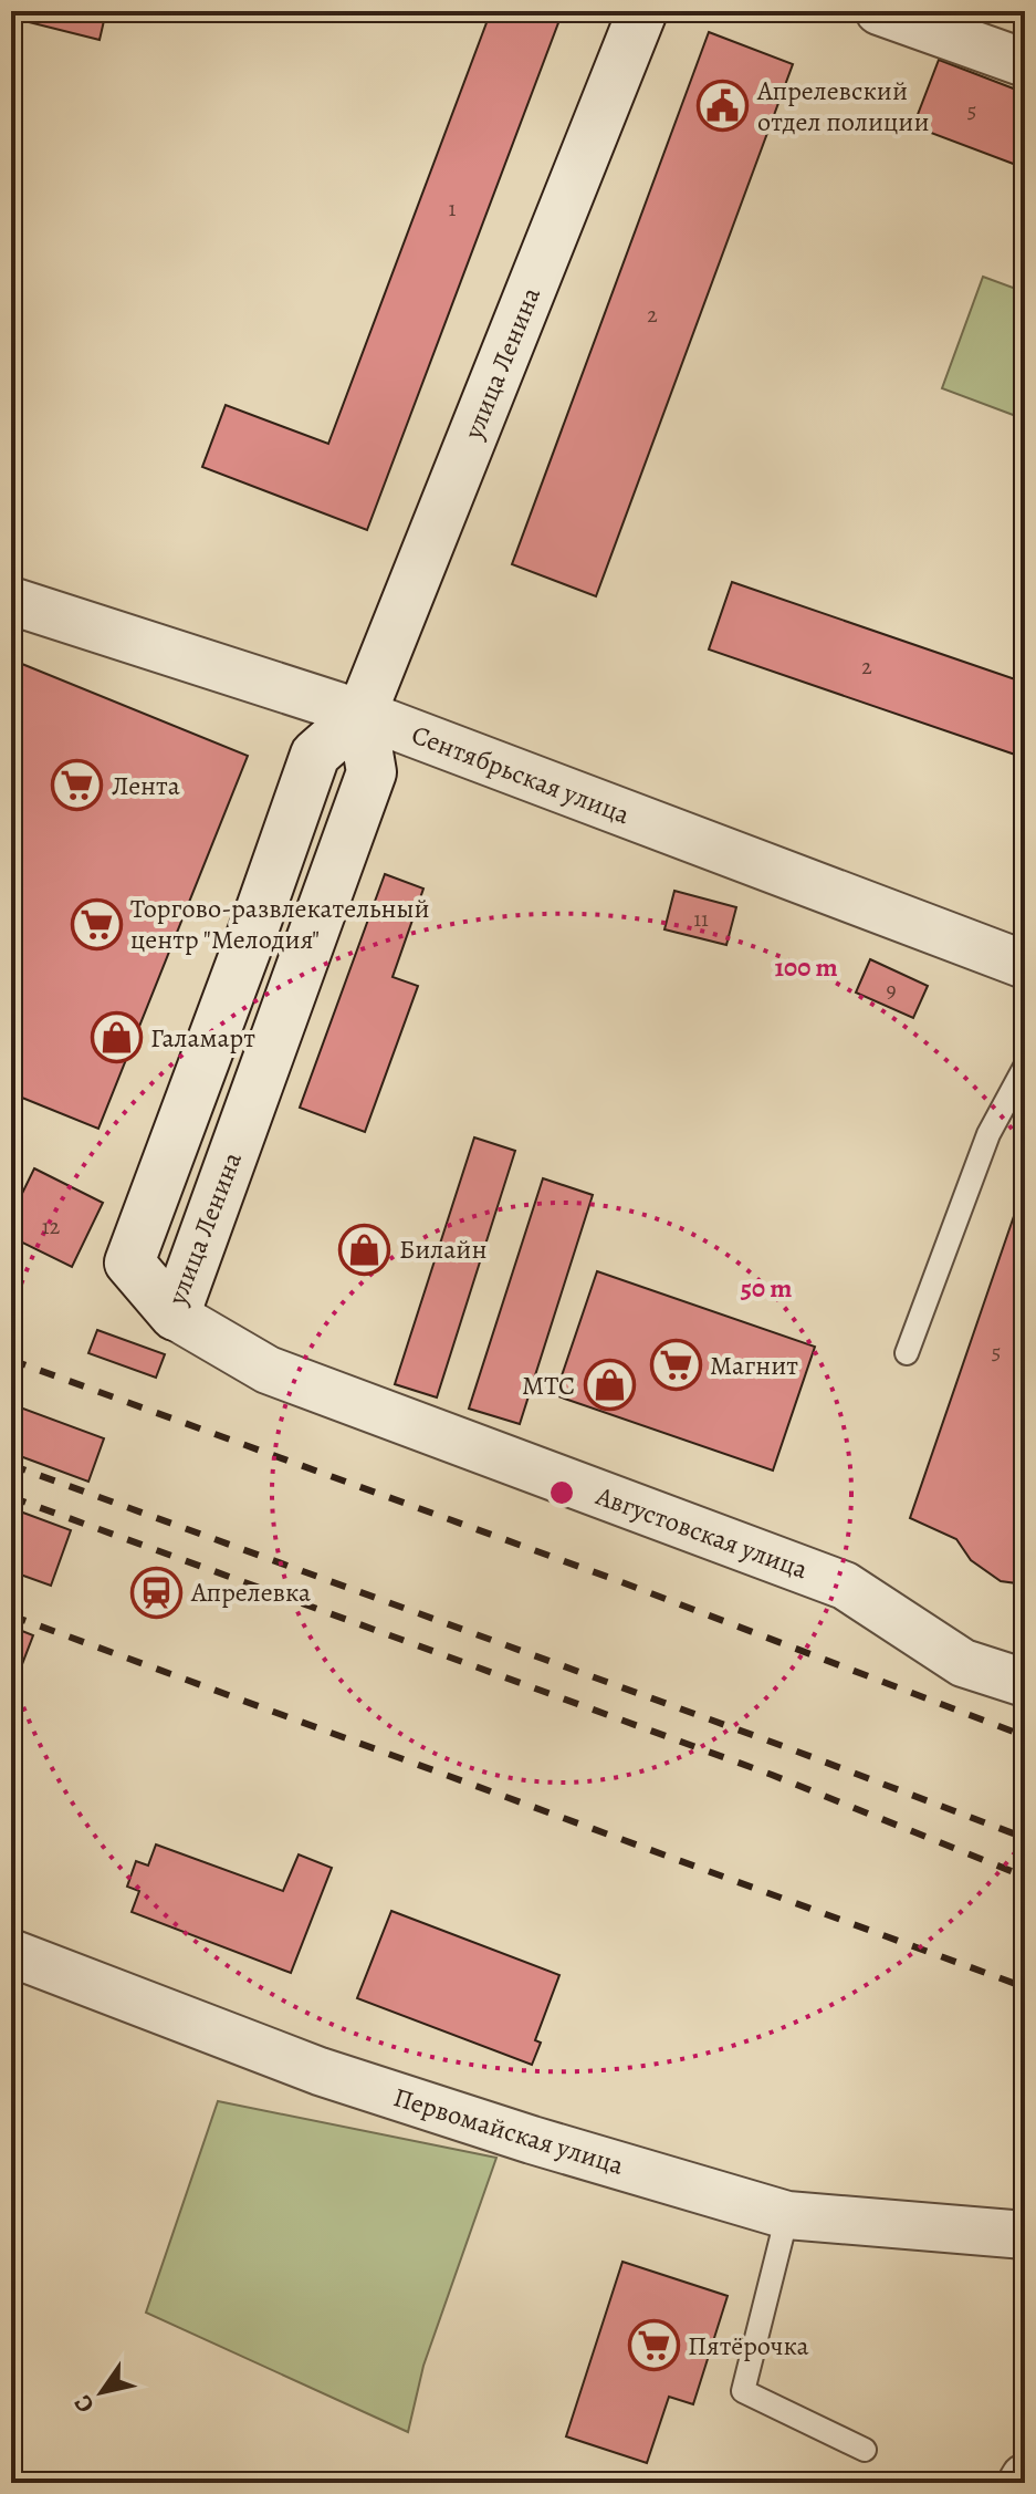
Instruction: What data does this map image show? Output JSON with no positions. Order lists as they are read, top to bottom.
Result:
{
  "streets": {
    "street": [
      "улица Ленина",
      "Сентябрьская улица",
      "Августовская улица",
      "Первомайская улица"
    ]
  },
  "crossings": [
    ["улица Ленина", "Сентябрьская улица"],
    ["улица Ленина", "Августовская улица"]
  ],
  "places": {
    "public building": ["Апрелевский отдел полиции"],
    "supermarket": [
      "Лента",
      "Торгово-развлекательный центр \"Мелодия\"",
      "Магнит",
      "Пятёрочка"
    ],
    "shop": ["Галамарт", "Билайн", "МТС"],
    "station": ["Апрелевка"]
  },
  "house_numbers": [
    "5",
    "1",
    "2",
    "2",
    "11",
    "9",
    "12",
    "5"
  ],
  "north": "bottom left",
  "rings": ["100 m", "50 m"]
}
